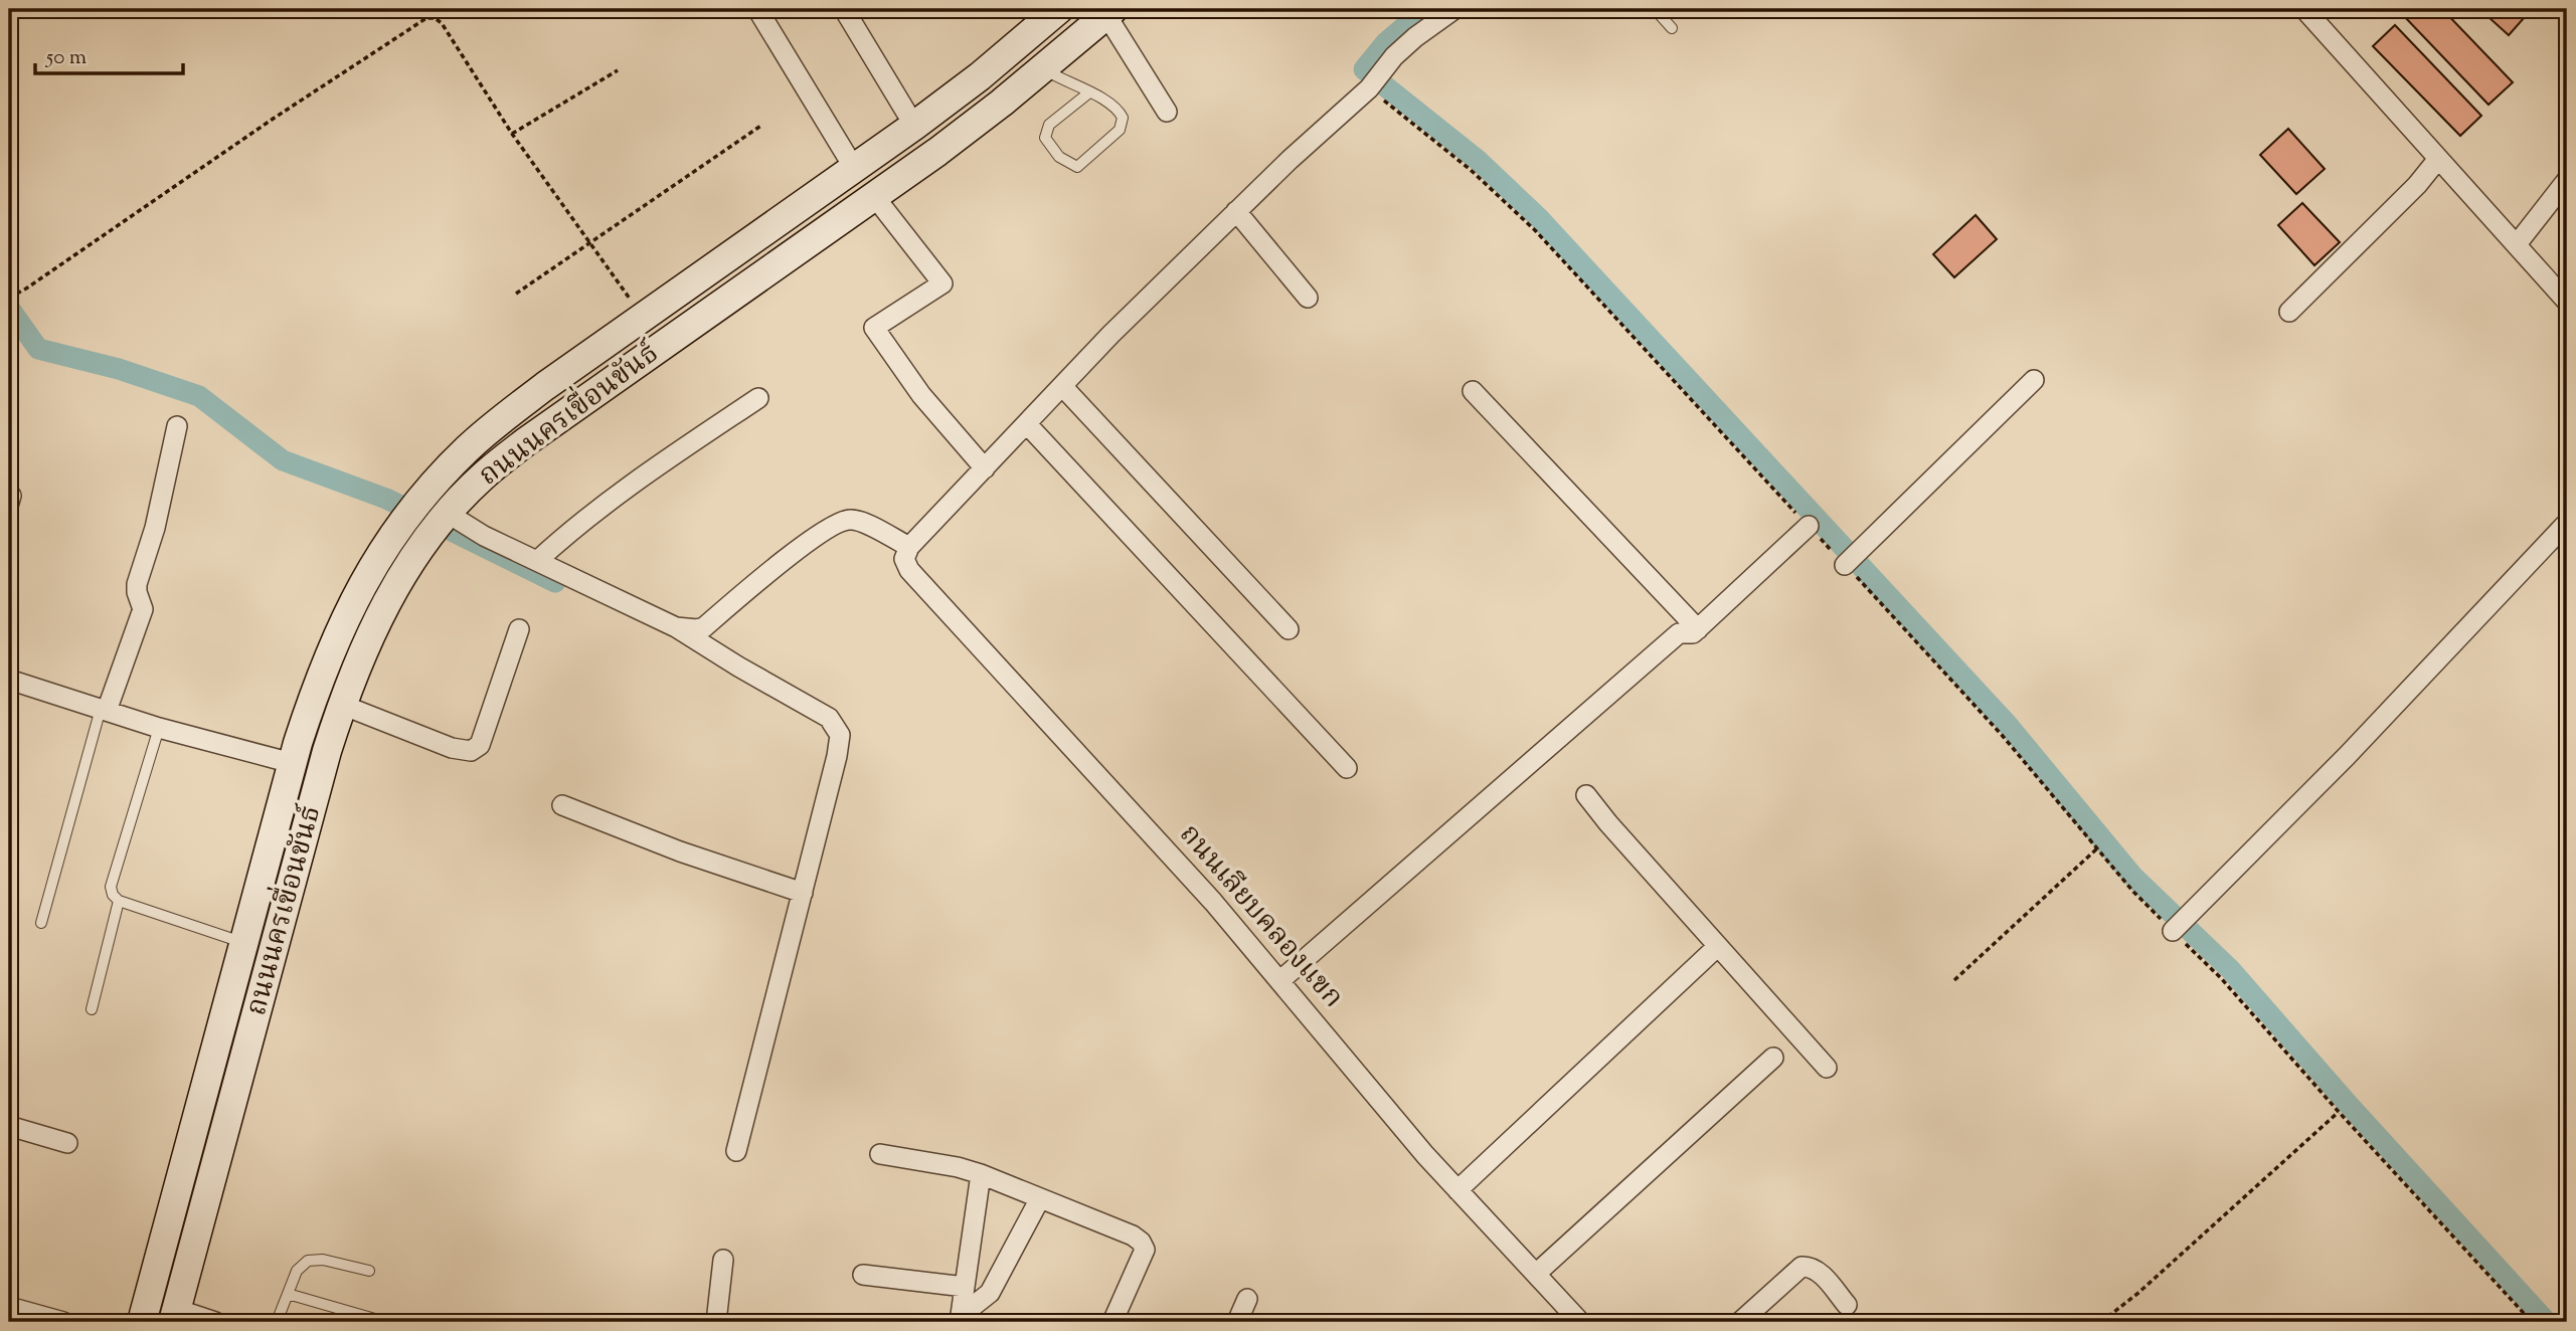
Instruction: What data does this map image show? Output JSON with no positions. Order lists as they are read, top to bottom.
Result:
{
  "streets": {
    "main road": ["ถนนนครเขื่อนขันธ์"],
    "street": ["ถนนเลียบคลองแขก"]
  },
  "scale_bar": "50 m"
}
